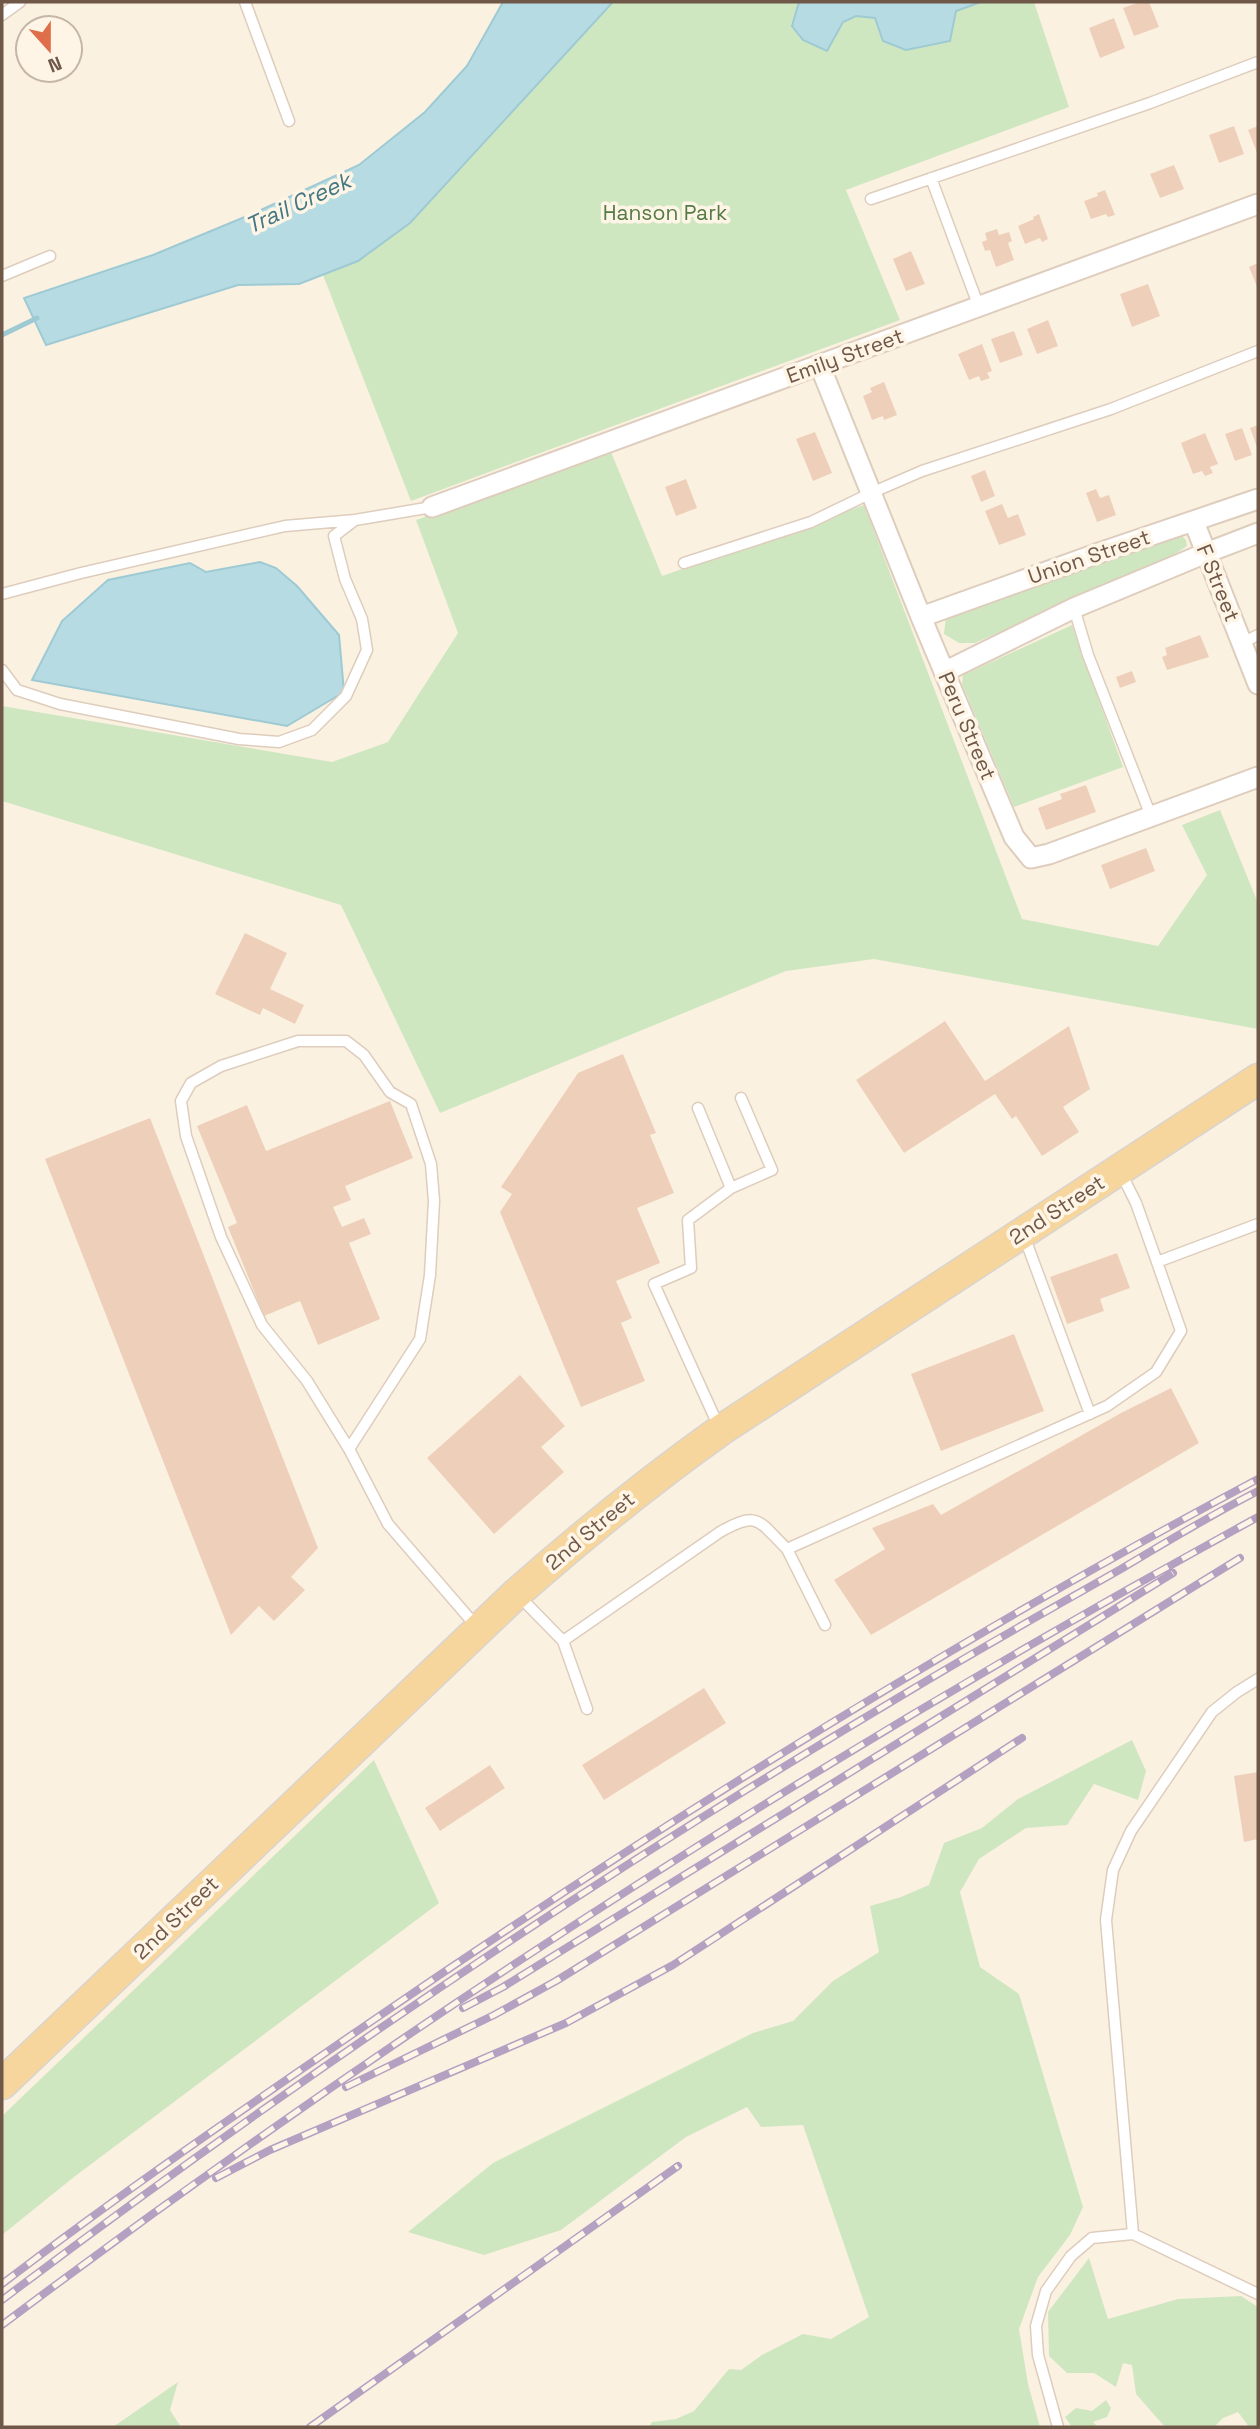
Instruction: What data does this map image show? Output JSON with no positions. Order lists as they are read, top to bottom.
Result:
{
  "streets": {
    "main road": ["2nd Street"],
    "street": [
      "Emily Street",
      "Union Street",
      "F Street",
      "Peru Street"
    ]
  },
  "crossings": [
    ["Emily Street", "Peru Street"],
    ["Union Street", "F Street"],
    ["Union Street", "Peru Street"]
  ],
  "water": ["Trail Creek"],
  "parks": ["Hanson Park"],
  "north": "bottom"
}
